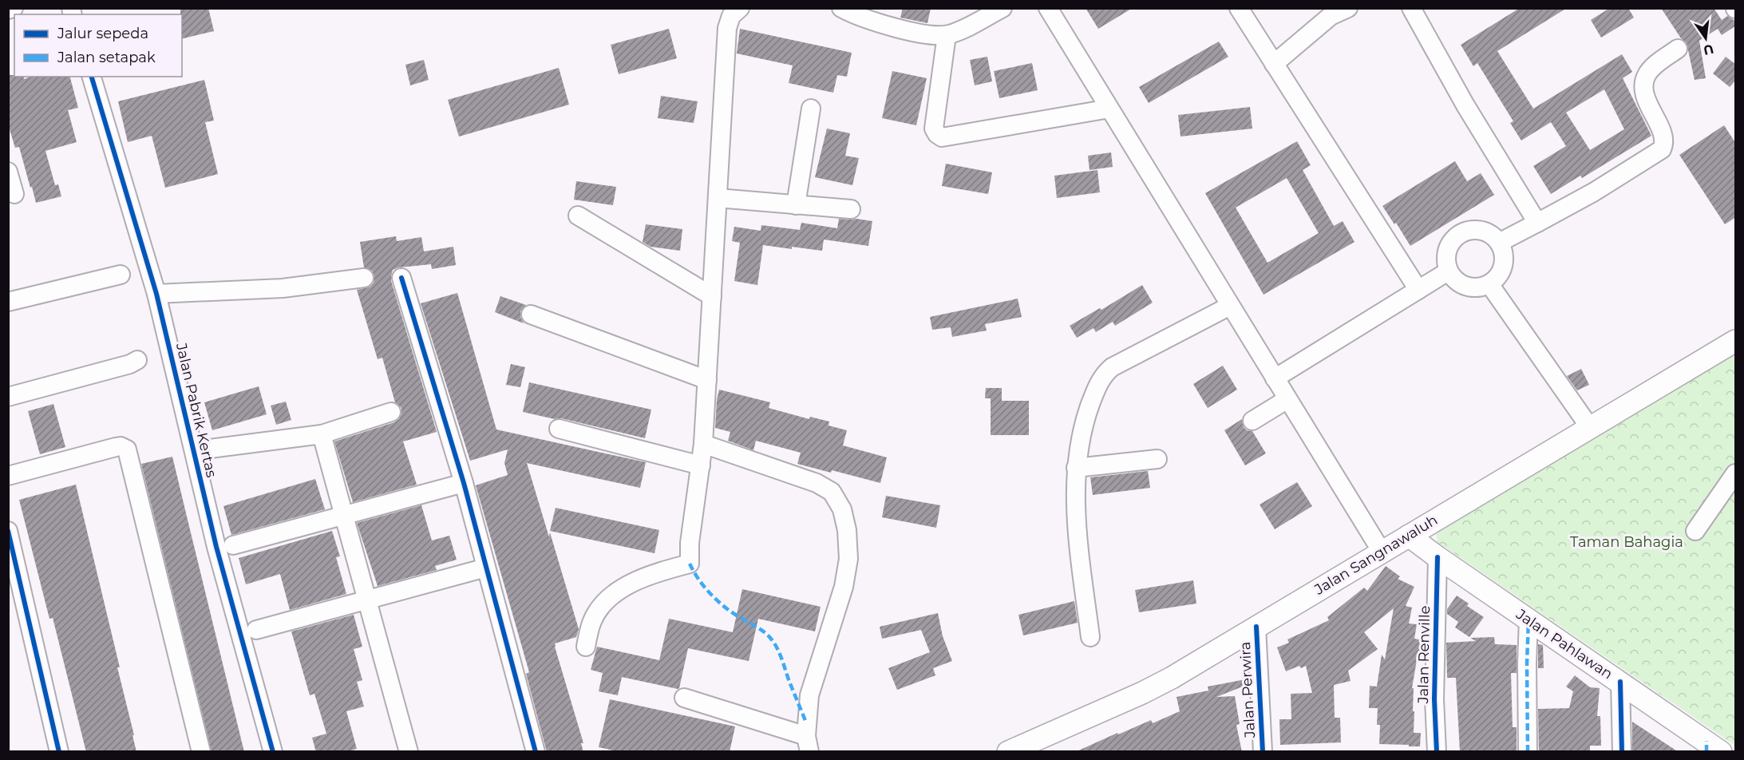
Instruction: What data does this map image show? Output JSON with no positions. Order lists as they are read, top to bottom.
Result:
{
  "streets": {
    "main road": ["Jalan Sangnawaluh", "Jalan Pahlawan"],
    "street": ["Jalan Pabrik Kertas", "Jalan Renville", "Jalan Perwira"]
  },
  "crossings": [
    ["Jalan Sangnawaluh", "Jalan Pahlawan"],
    ["Jalan Sangnawaluh", "Jalan Perwira"],
    ["Jalan Pahlawan", "Jalan Renville"]
  ],
  "parks": ["Taman Bahagia"],
  "legend": ["Jalur sepeda", "Jalan setapak"],
  "north": "bottom"
}
